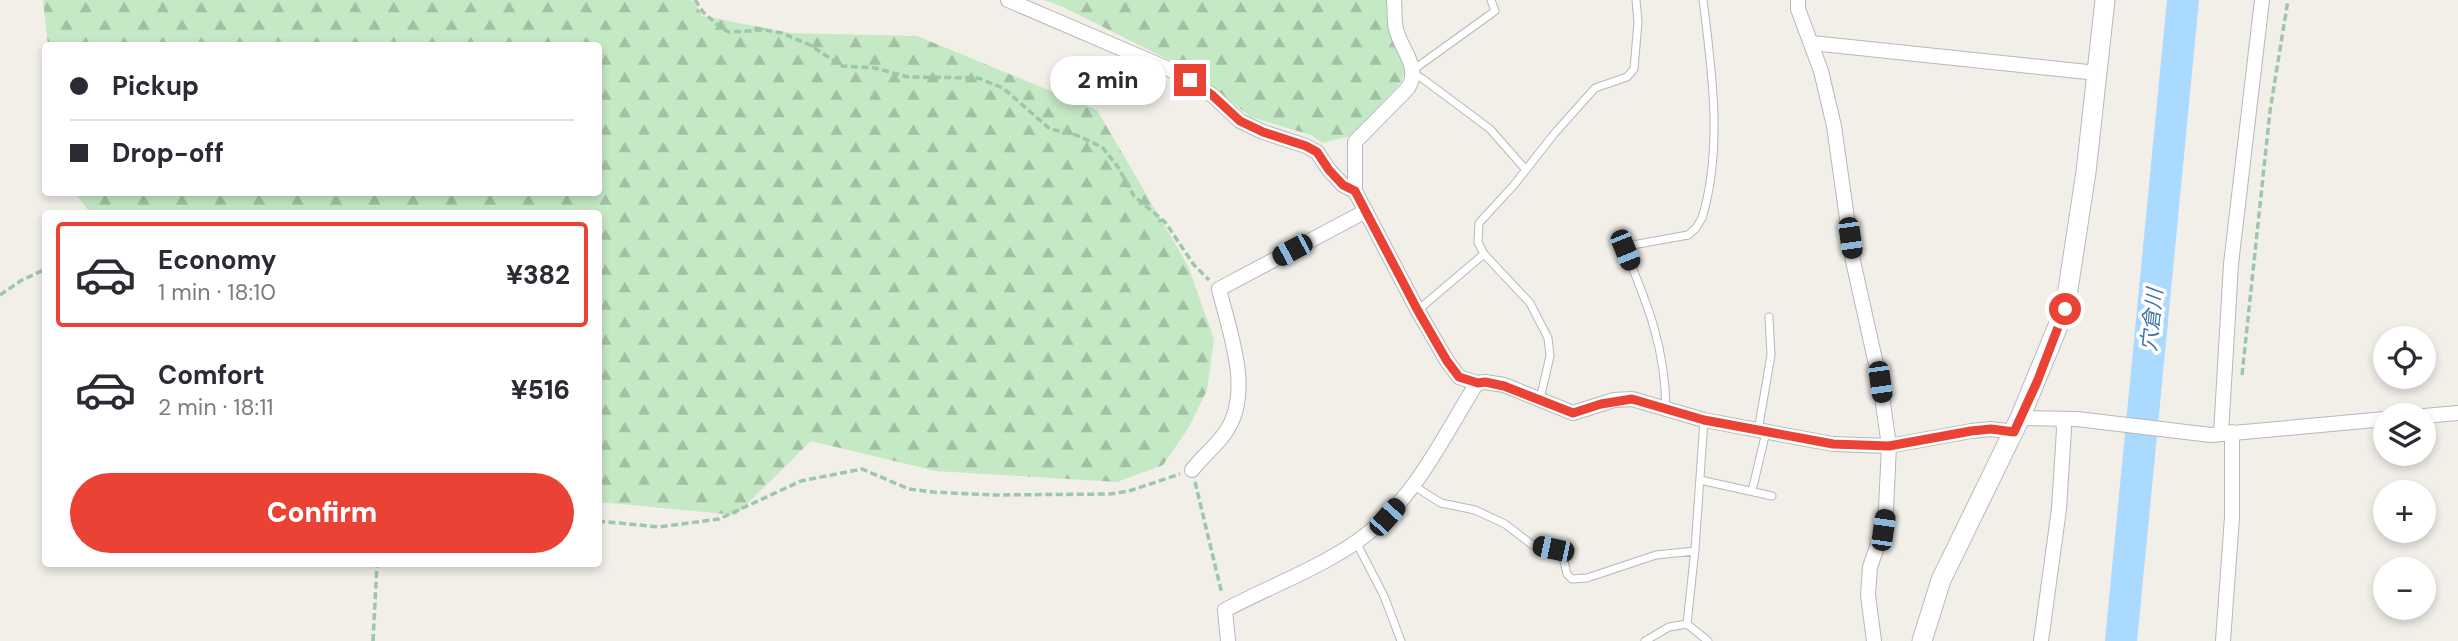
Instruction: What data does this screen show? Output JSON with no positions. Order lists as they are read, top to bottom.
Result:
{
  "water": ["穴倉川"],
  "page": {
    "banner": ["Pickup", "Drop-off"],
    "bubble": "2 min",
    "list": [
      {
        "name": "Economy",
        "note": "1 min · 18:10",
        "value": "¥382"
      },
      {
        "name": "Comfort",
        "note": "2 min · 18:11",
        "value": "¥516"
      }
    ],
    "map_buttons": ["+", "−"],
    "buttons": "Confirm"
  }
}
